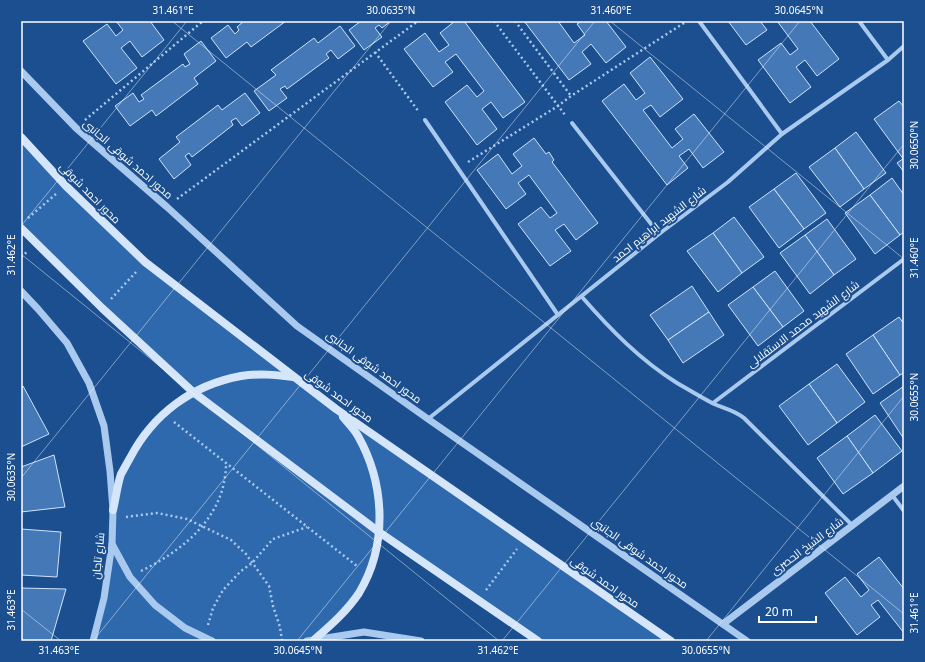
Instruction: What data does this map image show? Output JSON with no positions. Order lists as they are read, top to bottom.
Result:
{
  "streets": {
    "main road": ["محور احمد شوقى"],
    "street": [
      "محور احمد شوقى الجانبى",
      "شارع الشهيد ابراهيم احمد",
      "شارع الشهيد محمد الاستقلالى",
      "شارع الشيخ الحصرى",
      "شارع تاجان"
    ]
  },
  "crossings": [
    ["محور احمد شوقى الجانبى", "شارع الشهيد ابراهيم احمد"],
    ["محور احمد شوقى الجانبى", "شارع الشيخ الحصرى"]
  ],
  "scale_bar": "20 m",
  "coordinates": [
    "31.461°E",
    "30.0635°N",
    "31.460°E",
    "30.0645°N",
    "30.0650°N",
    "31.462°E",
    "30.0655°N",
    "31.463°E"
  ]
}
